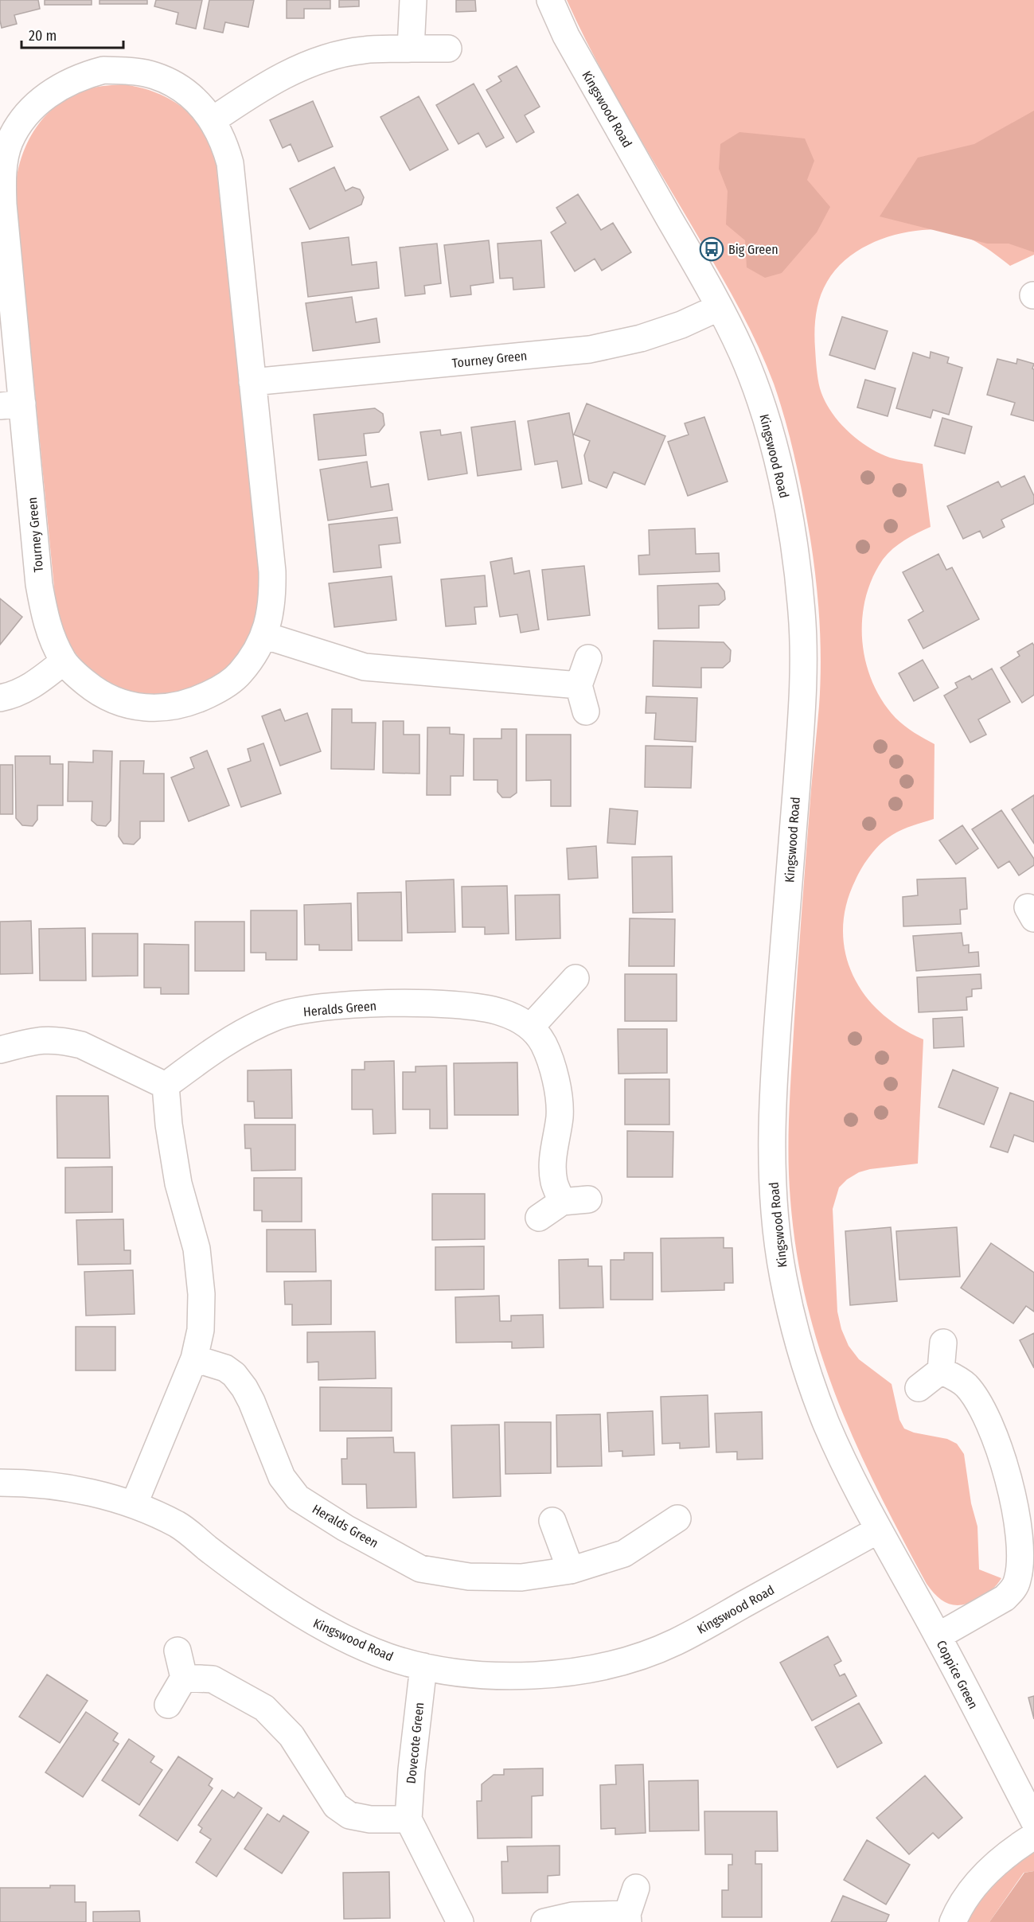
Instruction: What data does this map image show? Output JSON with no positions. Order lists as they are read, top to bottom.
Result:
{
  "streets": {
    "street": [
      "Kingswood Road",
      "Tourney Green",
      "Heralds Green",
      "Coppice Green",
      "Dovecote Green"
    ]
  },
  "crossings": [
    ["Kingswood Road", "Tourney Green"],
    ["Kingswood Road", "Coppice Green"],
    ["Kingswood Road", "Dovecote Green"]
  ],
  "places": {
    "bus stop": ["Big Green"]
  },
  "scale_bar": "20 m"
}
